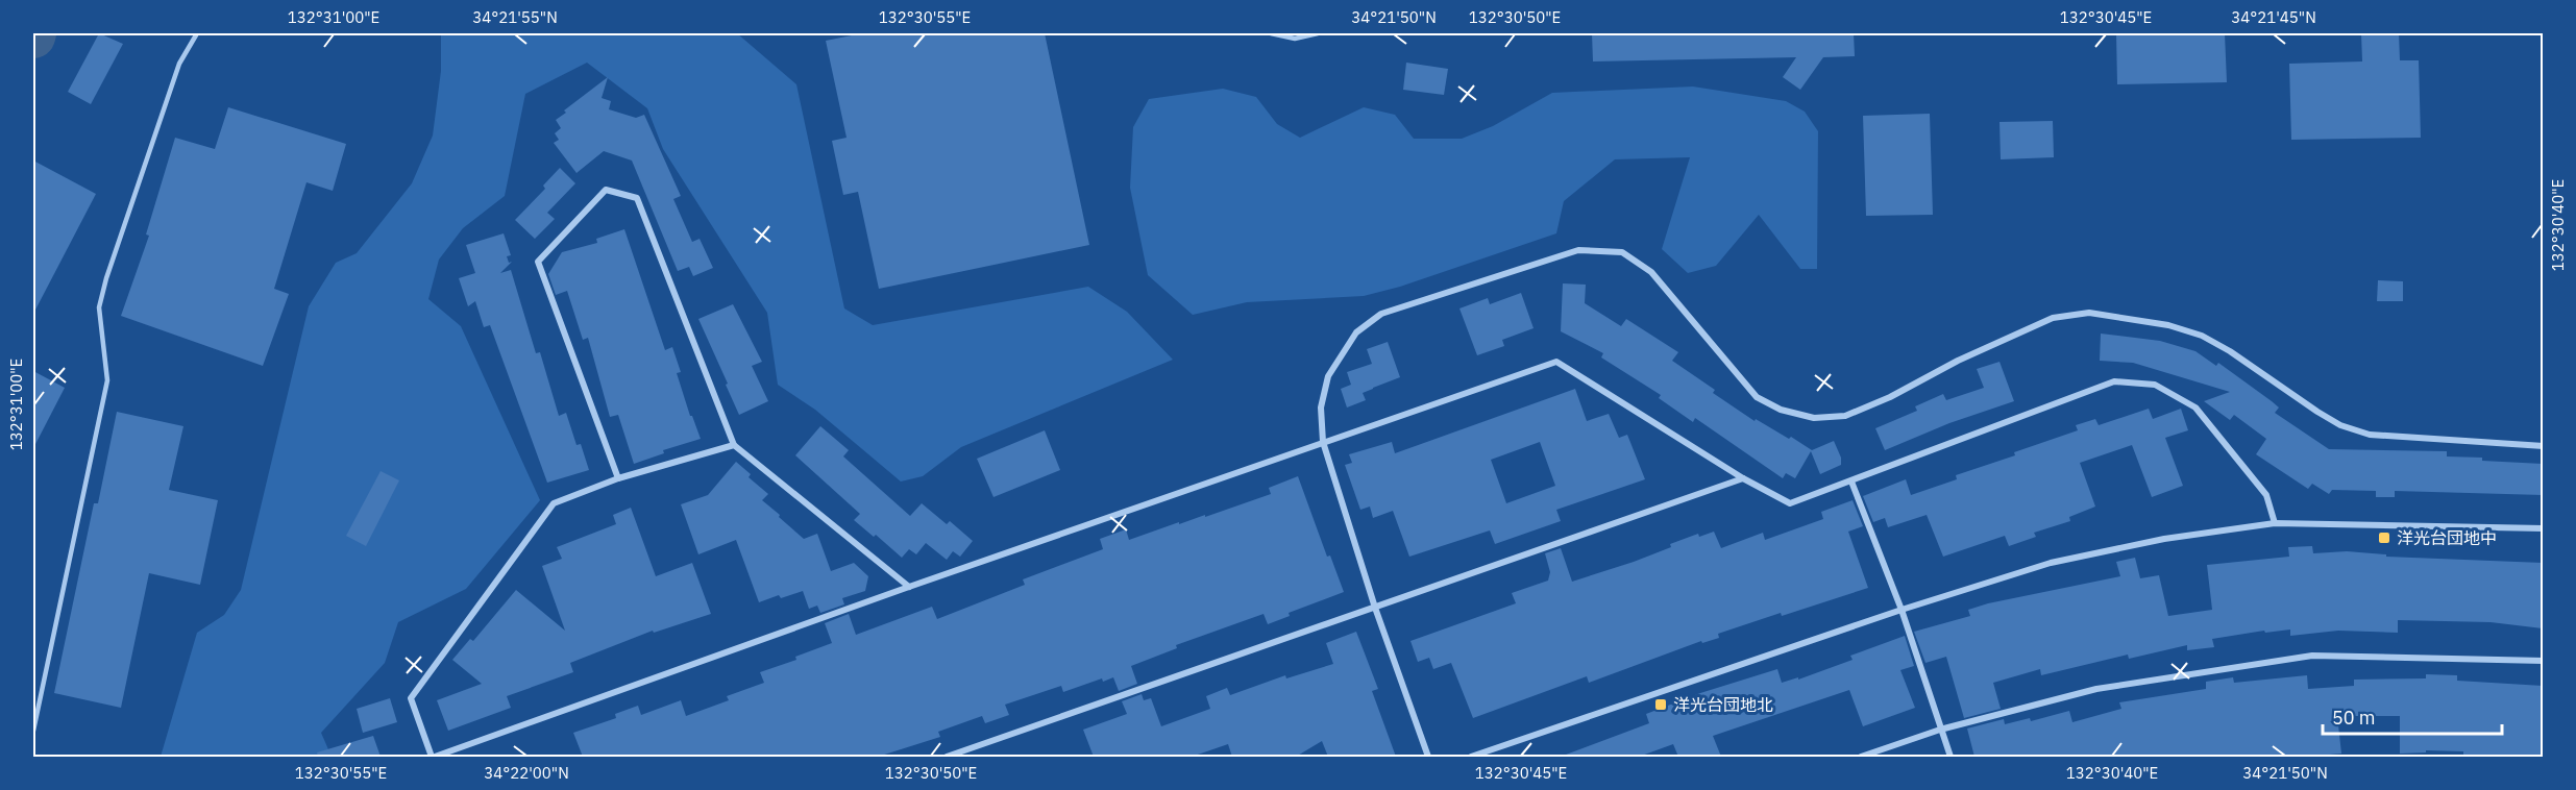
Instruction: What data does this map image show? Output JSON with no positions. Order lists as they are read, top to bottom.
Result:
{
  "places": {
    "transit": ["洋光台団地中", "洋光台団地北"]
  },
  "scale_bar": "50 m",
  "coordinates": [
    "132°31'00\"E",
    "34°21'55\"N",
    "132°30'55\"E",
    "34°21'50\"N",
    "132°30'50\"E",
    "132°30'45\"E",
    "34°21'45\"N",
    "132°30'40\"E",
    "34°22'00\"N"
  ]
}
